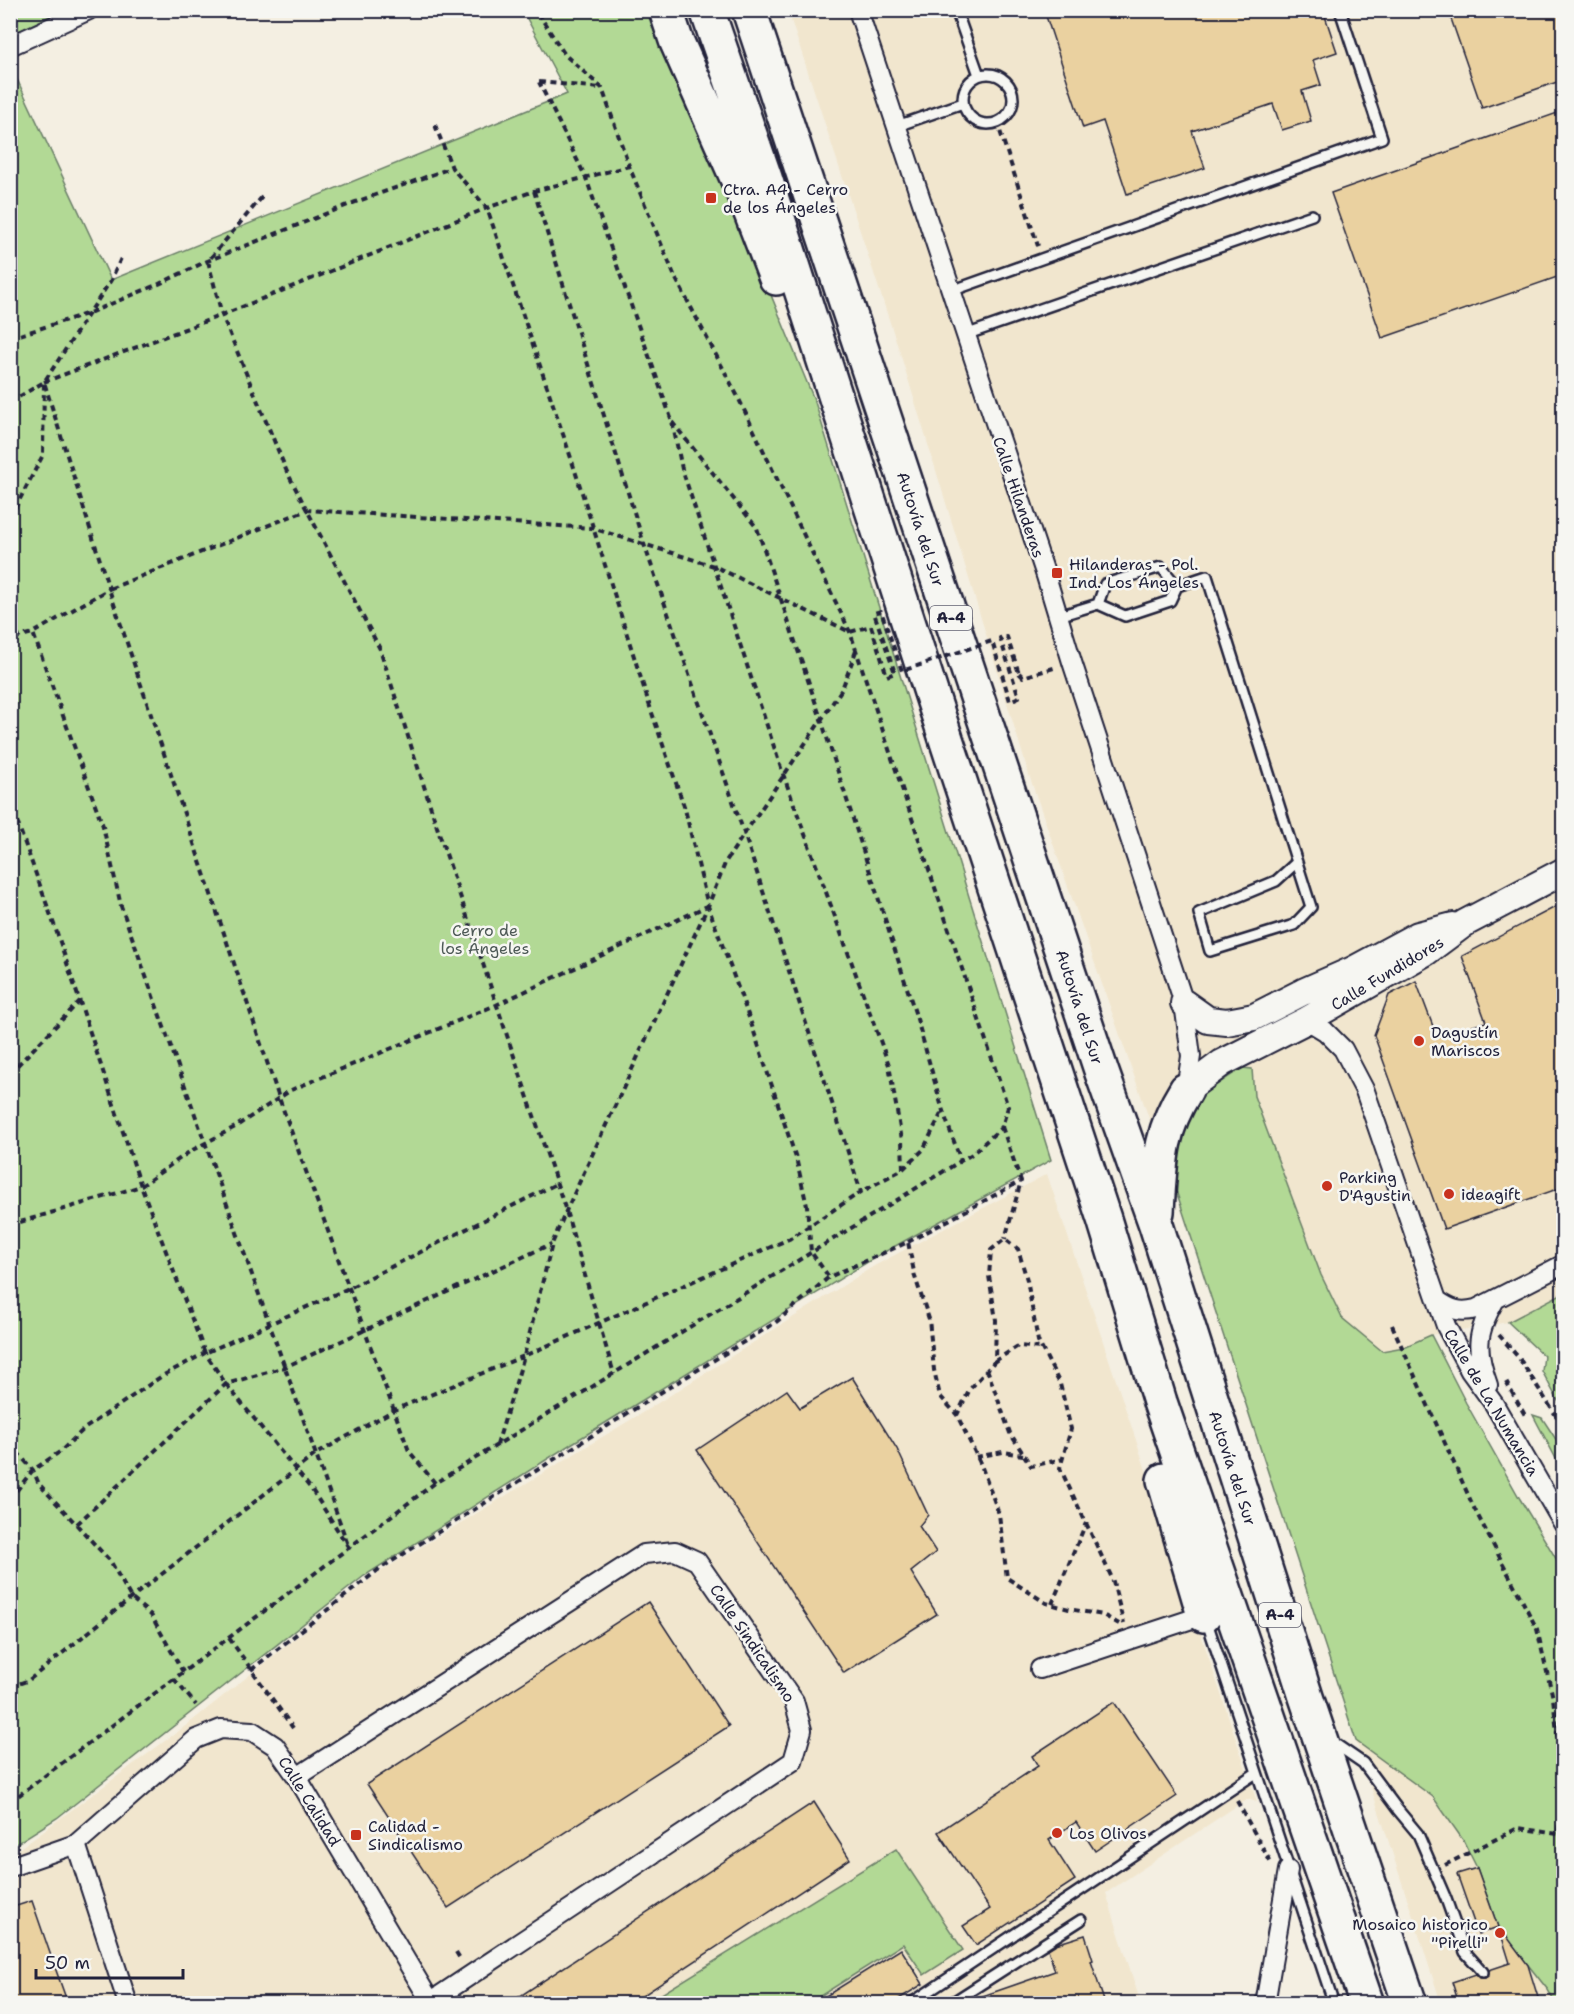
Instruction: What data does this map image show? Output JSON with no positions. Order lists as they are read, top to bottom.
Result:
{
  "streets": {
    "highway": ["Autovía del Sur", "A-4"],
    "street": [
      "Calle Hilanderas",
      "Calle Fundidores",
      "Calle de La Numancia",
      "Calle Sindicalismo",
      "Calle Calidad"
    ]
  },
  "crossings": [
    ["Calle Hilanderas", "Calle Fundidores"],
    ["Calle Fundidores", "Calle de La Numancia"],
    ["Calle Sindicalismo", "Calle Calidad"]
  ],
  "parks": ["Cerro de los Ángeles"],
  "places": {
    "transit": ["Ctra. A4 - Cerro de los Ángeles", "Hilanderas - Pol. Ind. Los Ángeles", "Calidad - Sindicalismo"],
    "other": [
      "Dagustín Mariscos",
      "Parking D'Agustin",
      "ideagift",
      "Los Olivos",
      "Mosaico historico \"Pirelli\""
    ]
  },
  "scale_bar": "50 m"
}
